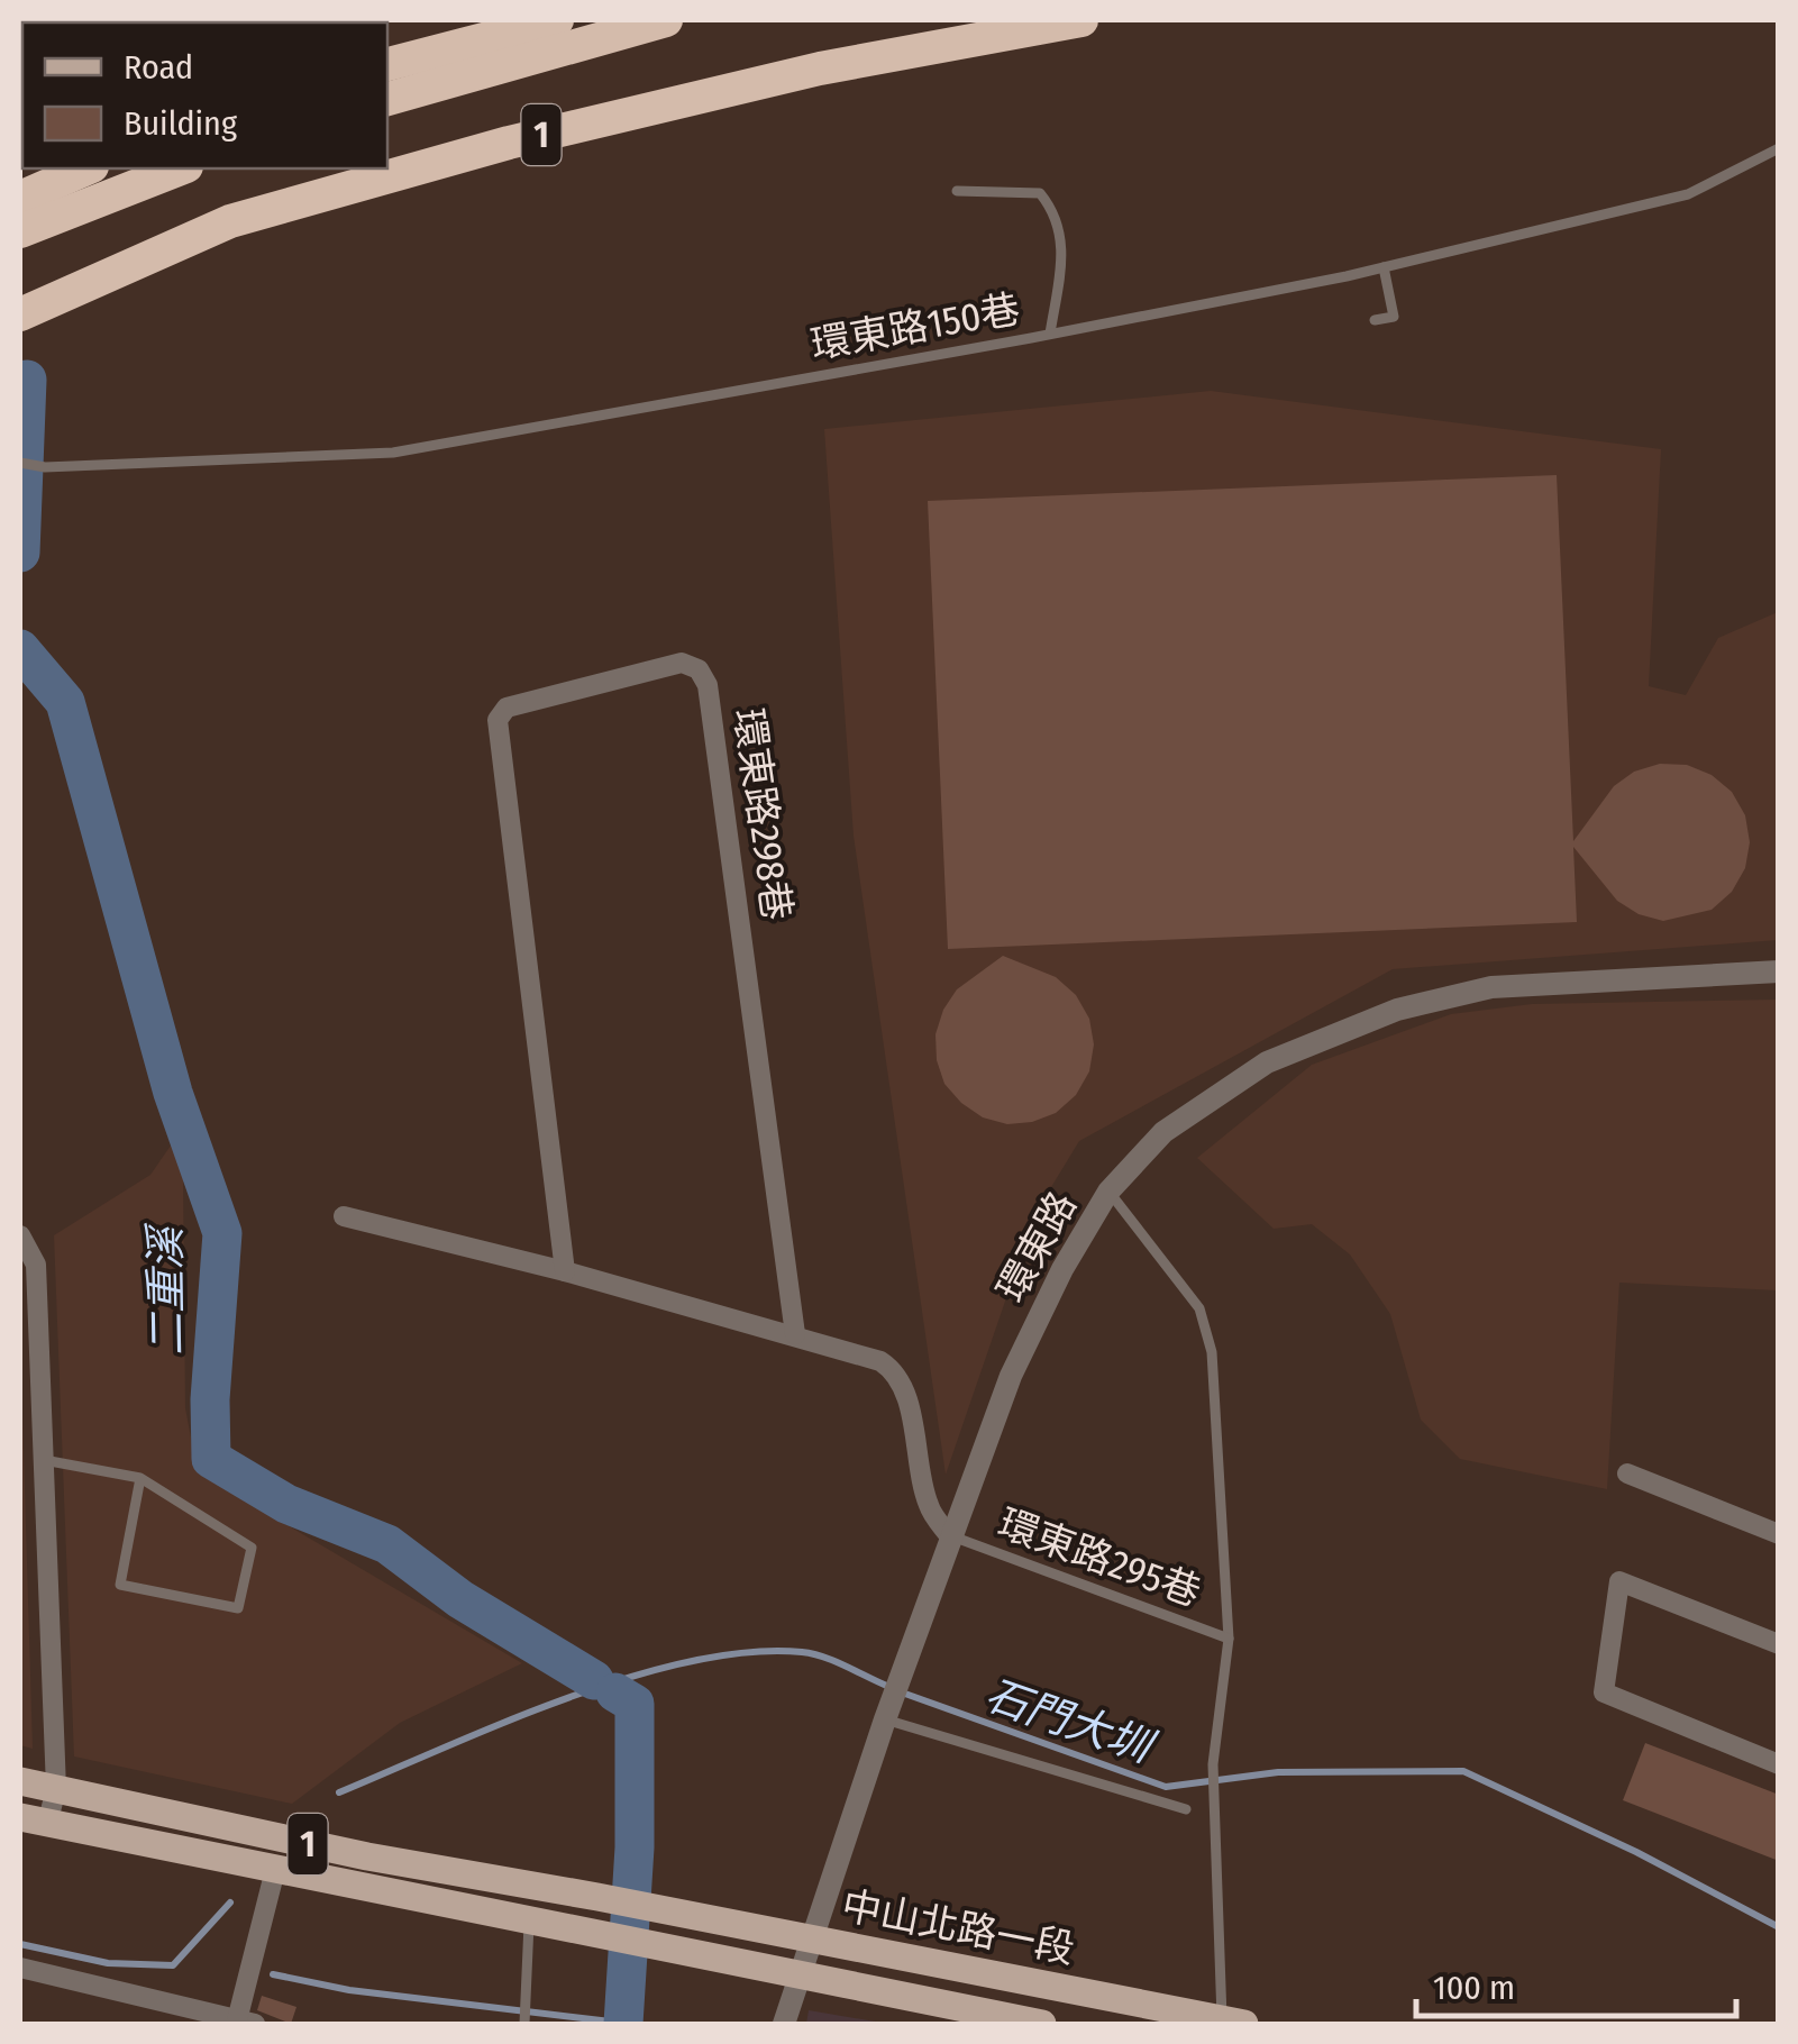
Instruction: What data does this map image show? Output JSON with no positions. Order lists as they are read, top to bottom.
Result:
{
  "streets": {
    "highway": ["1"],
    "main road": ["中山北路一段"],
    "street": ["環東路298巷", "環東路"],
    "lane": ["環東路150巷", "環東路295巷"]
  },
  "crossings": [
    ["1", "中山北路一段"],
    ["環東路", "環東路295巷"],
    ["環東路", "中山北路一段"]
  ],
  "water": ["二重溪", "石門大圳"],
  "legend": ["Road", "Building"],
  "scale_bar": "100 m"
}
